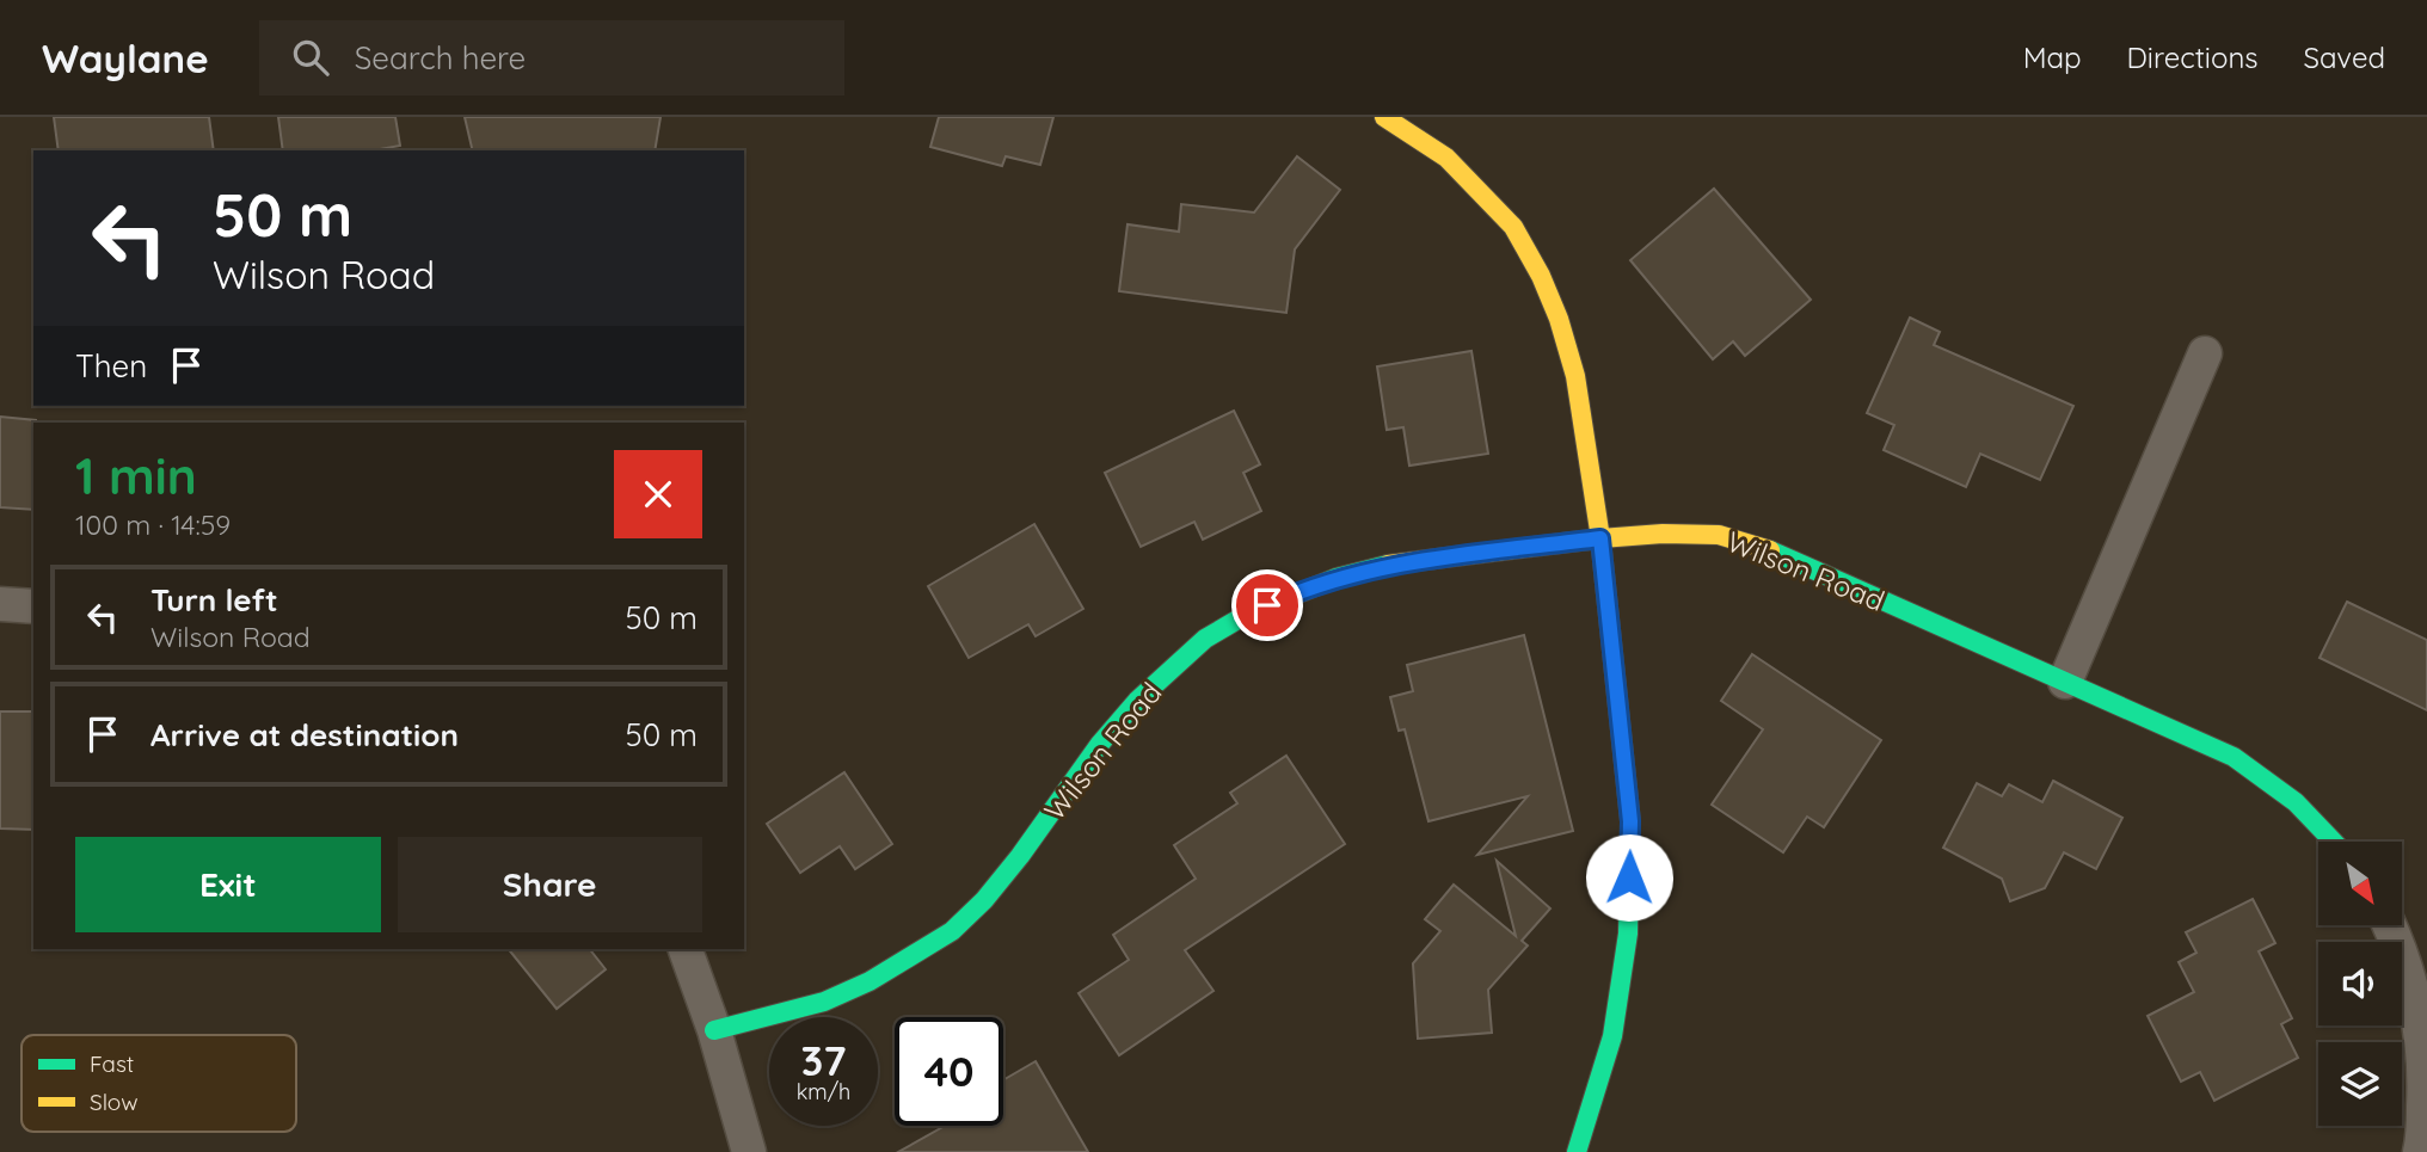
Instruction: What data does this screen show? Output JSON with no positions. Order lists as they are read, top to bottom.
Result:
{
  "streets": {
    "street": ["Wilson Road"]
  },
  "legend": ["Fast", "Slow"],
  "north": "bottom right",
  "page": {
    "header": "Waylane",
    "search": "Search here",
    "nav": ["Map", "Directions", "Saved"],
    "turn": ["50 m", "Wilson Road"],
    "then": "Then",
    "heading": ["1 min", "100 m · 14:59"],
    "list": [
      {
        "name": "Turn left",
        "note": "Wilson Road",
        "value": "50 m"
      },
      {
        "name": "Arrive at destination",
        "value": "50 m"
      }
    ],
    "buttons": ["Exit", "Share"],
    "speed": "37 km/h",
    "limit": "40"
  }
}
